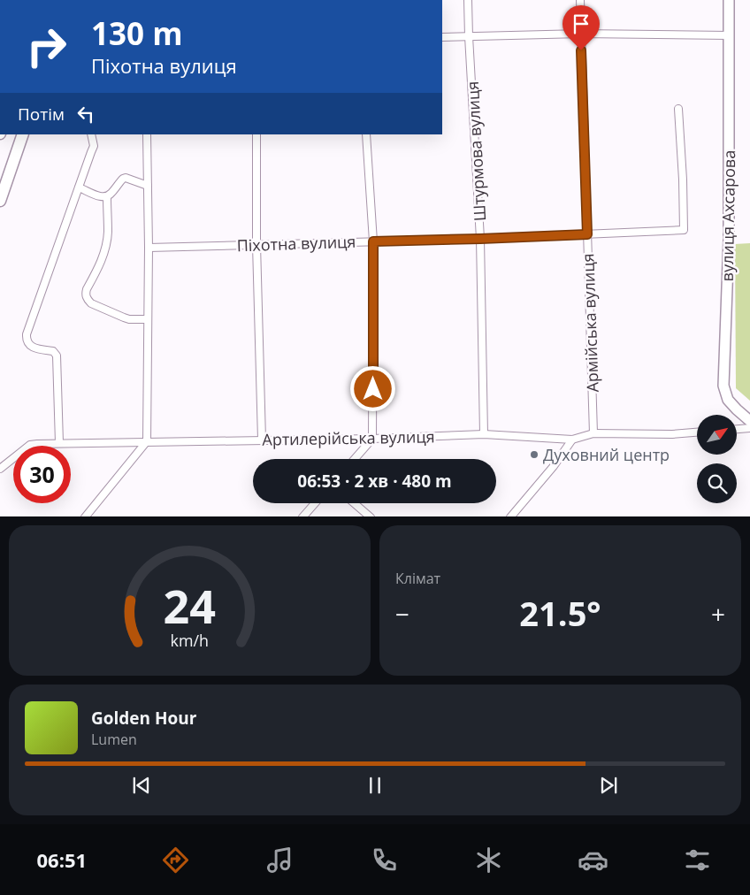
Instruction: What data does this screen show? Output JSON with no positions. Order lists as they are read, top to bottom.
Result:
{
  "streets": {
    "street": [
      "Штурмова вулиця",
      "вулиця Ахсарова",
      "Піхотна вулиця",
      "Армійська вулиця",
      "Артилерійська вулиця"
    ]
  },
  "crossings": [
    ["Штурмова вулиця", "Піхотна вулиця"],
    ["Штурмова вулиця", "Артилерійська вулиця"],
    ["Піхотна вулиця", "Армійська вулиця"],
    ["Армійська вулиця", "Артилерійська вулиця"]
  ],
  "places": ["Духовний центр"],
  "north": "top right",
  "page": {
    "turn": ["130 m", "Піхотна вулиця"],
    "then": "Потім",
    "limit": "30",
    "trip": "06:53 · 2 хв · 480 m",
    "tile": "Клімат",
    "heat": ["−", "21.5°", "+"],
    "song": ["Golden Hour", "Lumen"],
    "tabs": "06:51",
    "gauge": ["24", "km/h"]
  }
}
